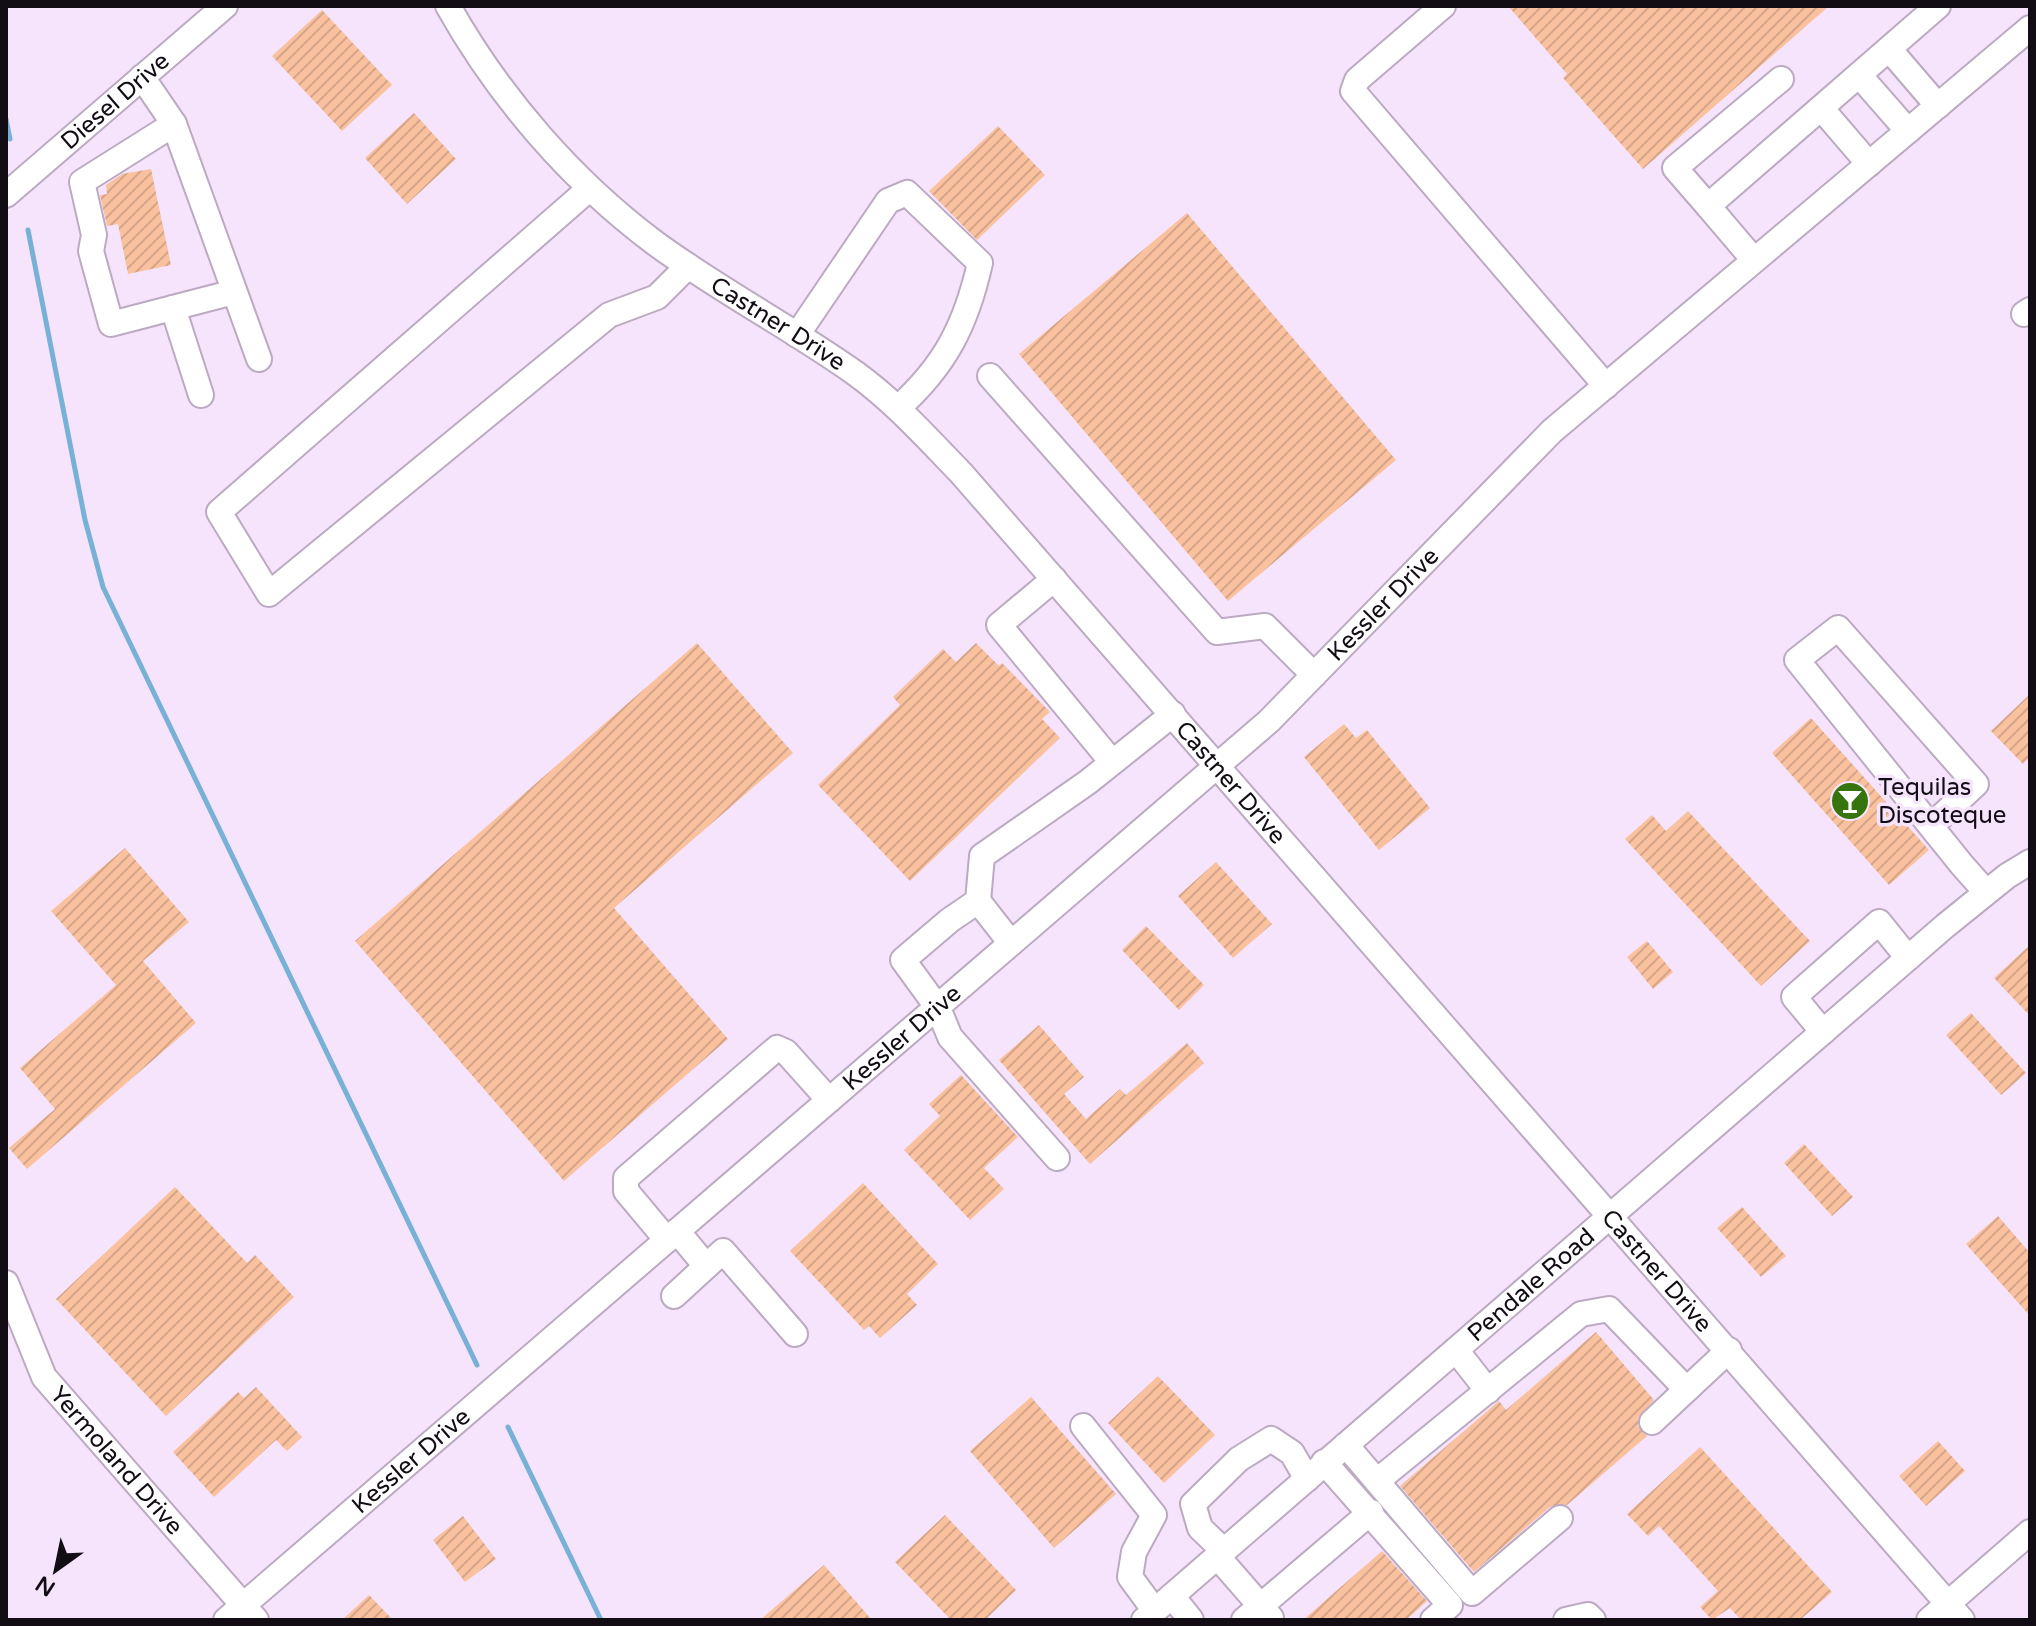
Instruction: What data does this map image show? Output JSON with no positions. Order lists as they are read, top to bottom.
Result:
{
  "streets": {
    "street": [
      "Diesel Drive",
      "Castner Drive",
      "Kessler Drive",
      "Pendale Road",
      "Yermoland Drive"
    ]
  },
  "crossings": [
    ["Castner Drive", "Kessler Drive"],
    ["Castner Drive", "Pendale Road"],
    ["Kessler Drive", "Yermoland Drive"]
  ],
  "places": {
    "bar": ["Tequilas Discoteque"]
  },
  "north": "bottom left"
}
